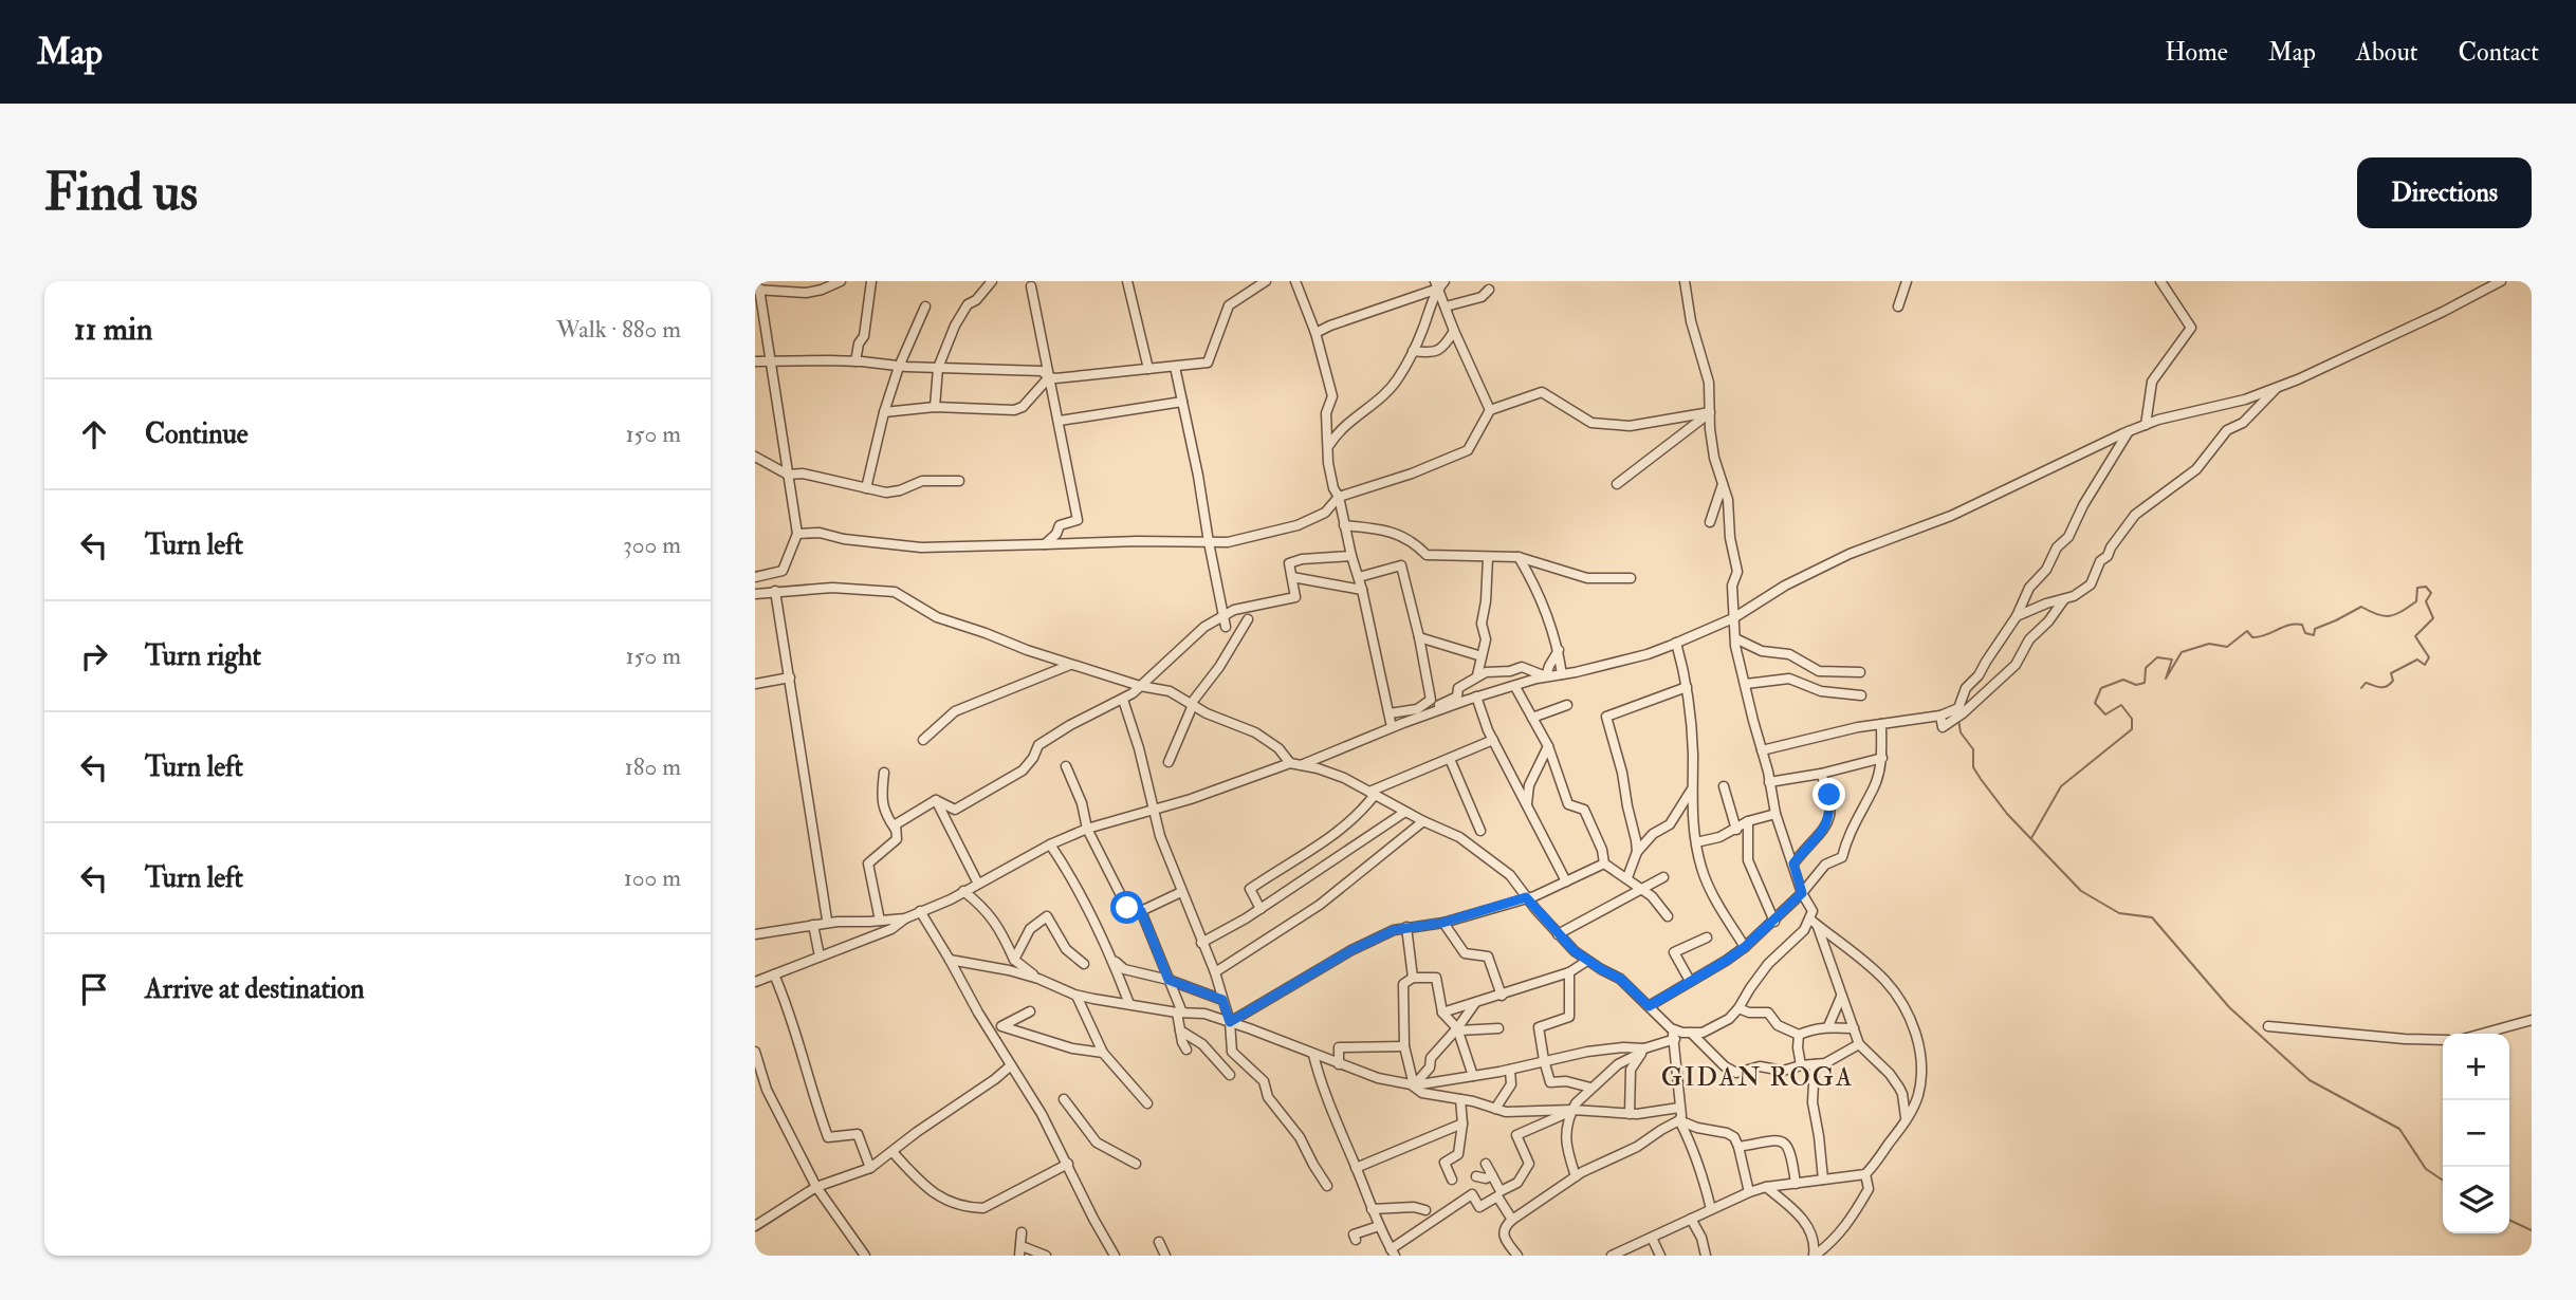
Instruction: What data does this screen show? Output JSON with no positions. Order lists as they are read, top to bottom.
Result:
{
  "districts": ["GIDAN ROGA"],
  "page": {
    "header": "Map",
    "nav": [
      "Home",
      "Map",
      "About",
      "Contact"
    ],
    "buttons": "Directions",
    "title": "Find us",
    "heading": ["11 min", "Walk · 880 m"],
    "list": [
      ["Continue", "150 m"],
      ["Turn left", "300 m"],
      ["Turn right", "150 m"],
      ["Turn left", "180 m"],
      ["Turn left", "100 m"],
      "Arrive at destination"
    ],
    "map_buttons": ["+", "−"]
  }
}
